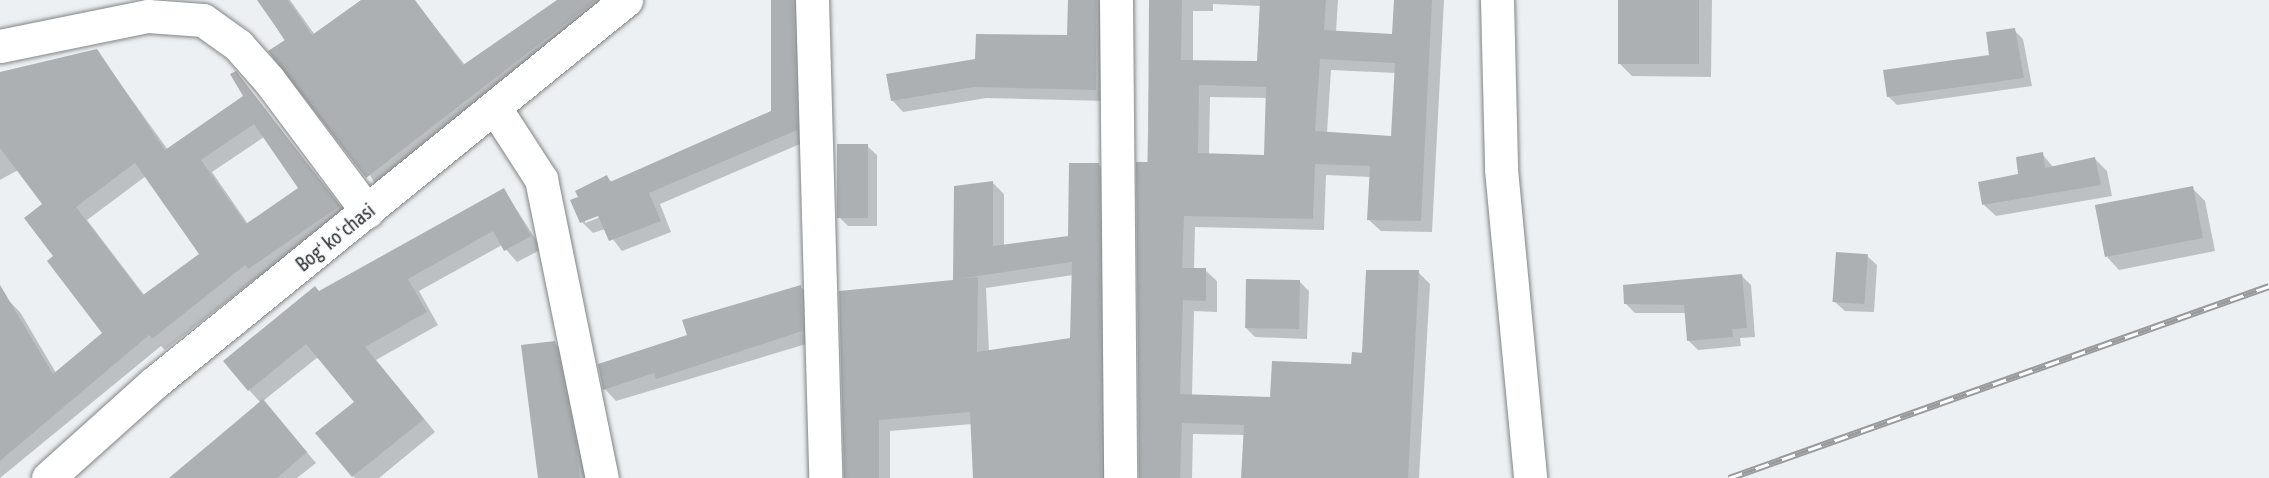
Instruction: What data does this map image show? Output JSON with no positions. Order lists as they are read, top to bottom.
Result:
{
  "streets": {
    "street": ["Bogʻ koʻchasi"]
  }
}
